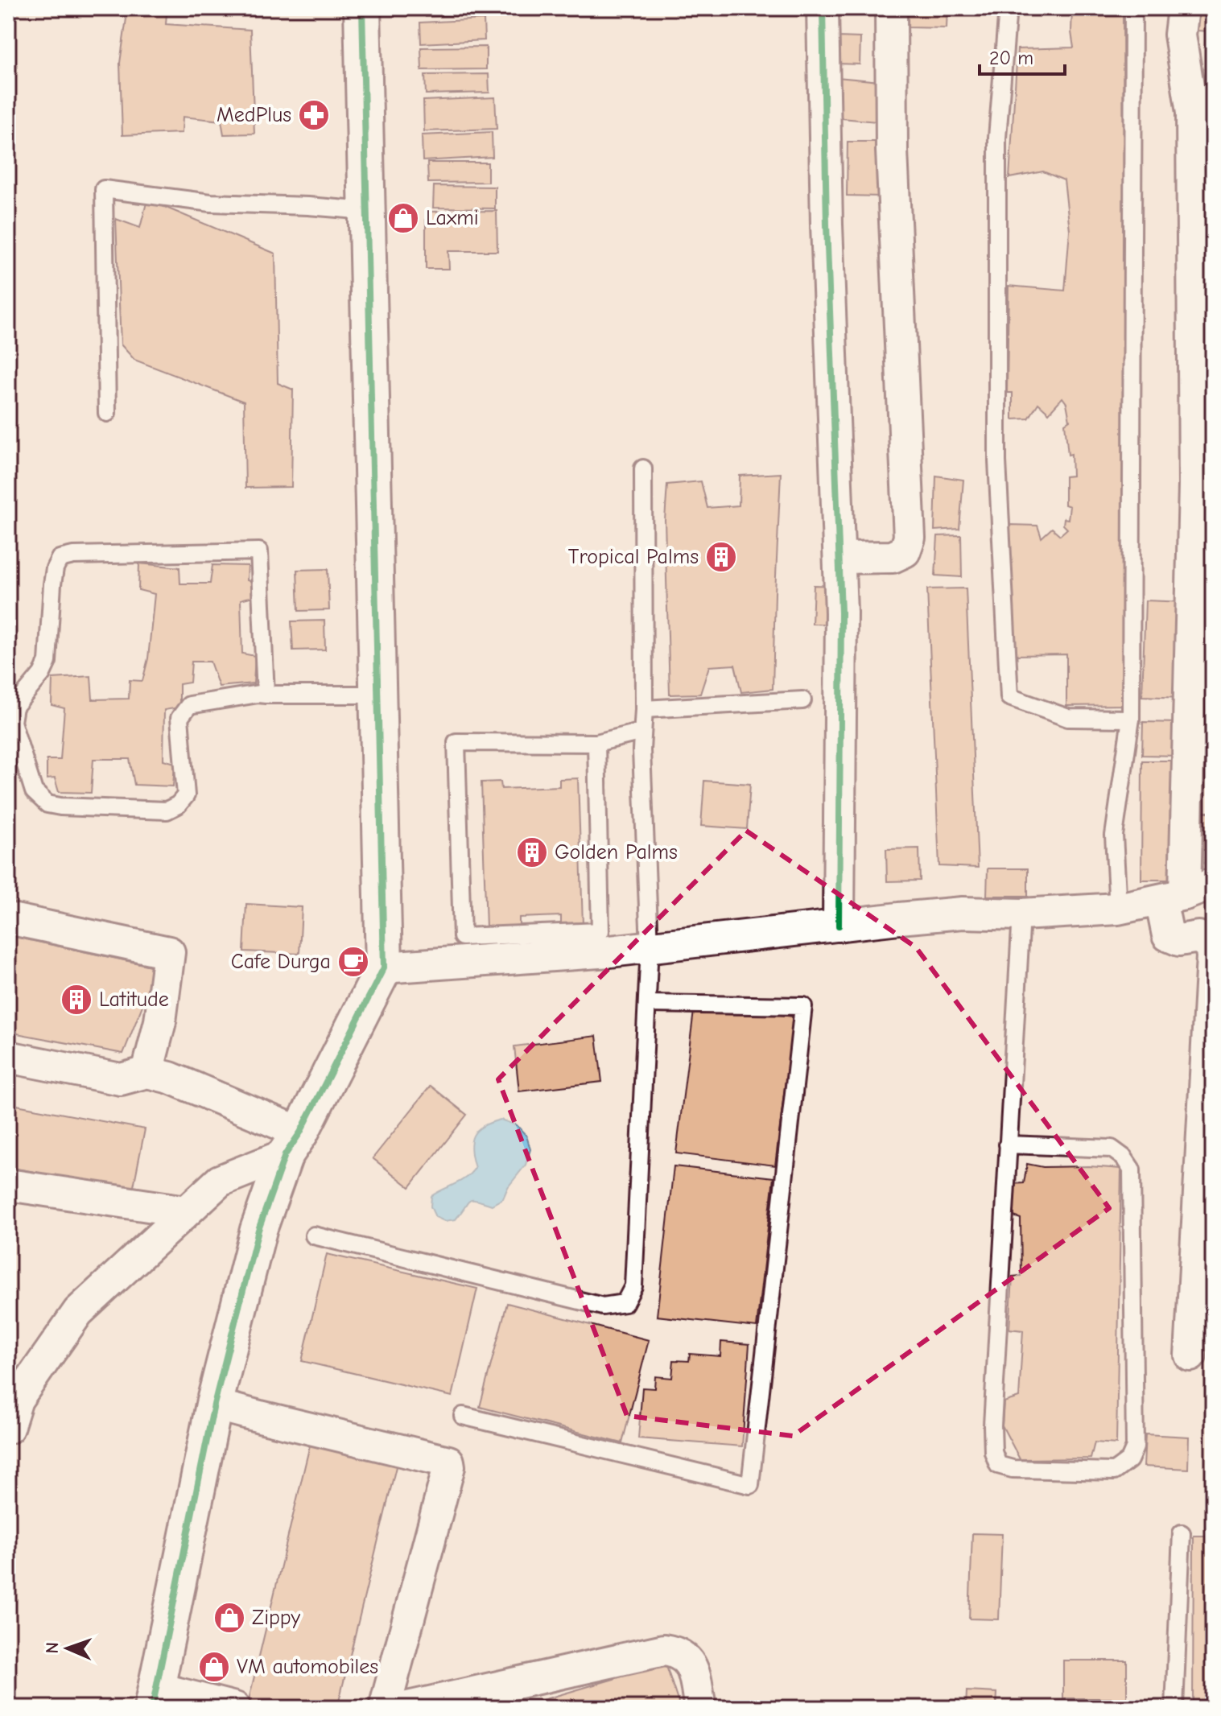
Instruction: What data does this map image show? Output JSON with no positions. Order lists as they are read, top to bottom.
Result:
{
  "places": {
    "pharmacy": ["MedPlus"],
    "shop": ["Laxmi", "Zippy", "VM automobiles"],
    "building": ["Tropical Palms", "Golden Palms", "Latitude"],
    "cafe": ["Cafe Durga"]
  },
  "scale_bar": "20 m",
  "north": "left"
}
